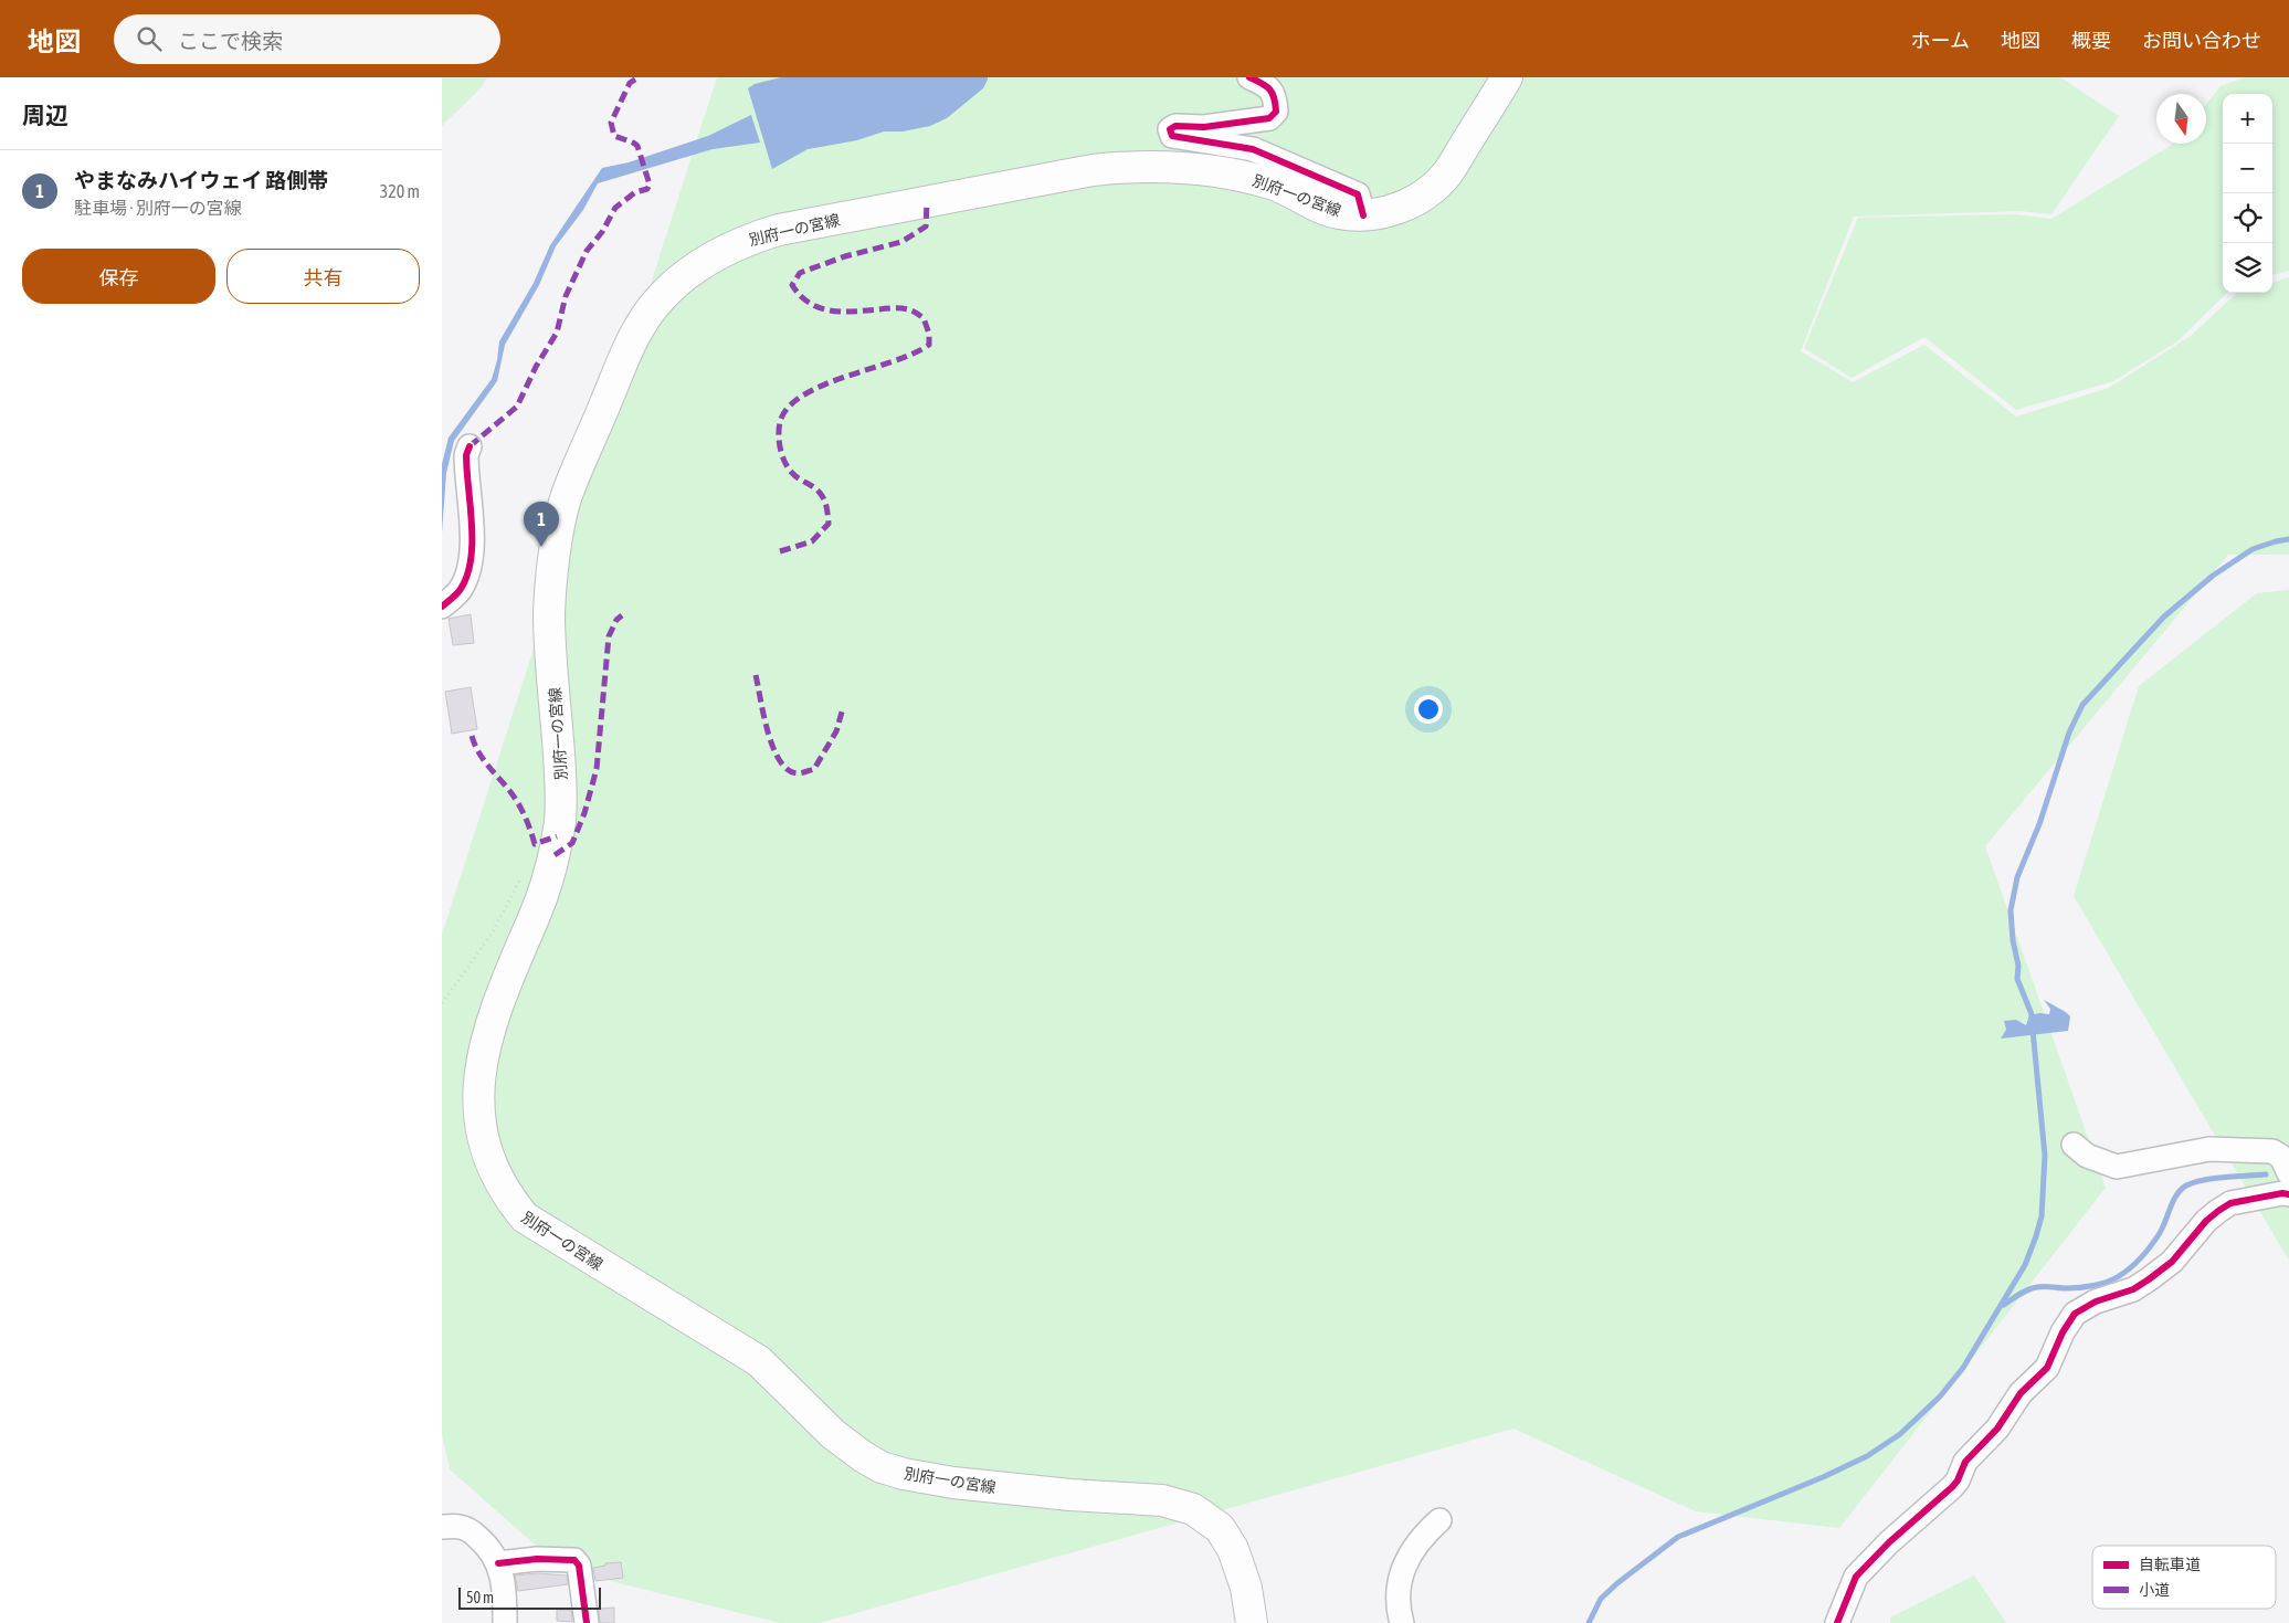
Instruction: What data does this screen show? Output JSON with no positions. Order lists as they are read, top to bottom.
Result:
{
  "streets": {
    "main road": ["別府一の宮線"]
  },
  "legend": ["自転車道", "小道"],
  "scale_bar": "50 m",
  "north": "bottom",
  "page": {
    "header": "地図",
    "search": "ここで検索",
    "nav": [
      "ホーム",
      "地図",
      "概要",
      "お問い合わせ"
    ],
    "heading": "周辺",
    "map_buttons": ["+", "−"],
    "list": [
      {
        "mark": "1",
        "name": "やまなみハイウェイ 路側帯",
        "note": "駐車場 · 別府一の宮線",
        "value": "320 m"
      }
    ],
    "buttons": ["保存", "共有"],
    "pins": "1",
    "scale": "50 m"
  }
}
